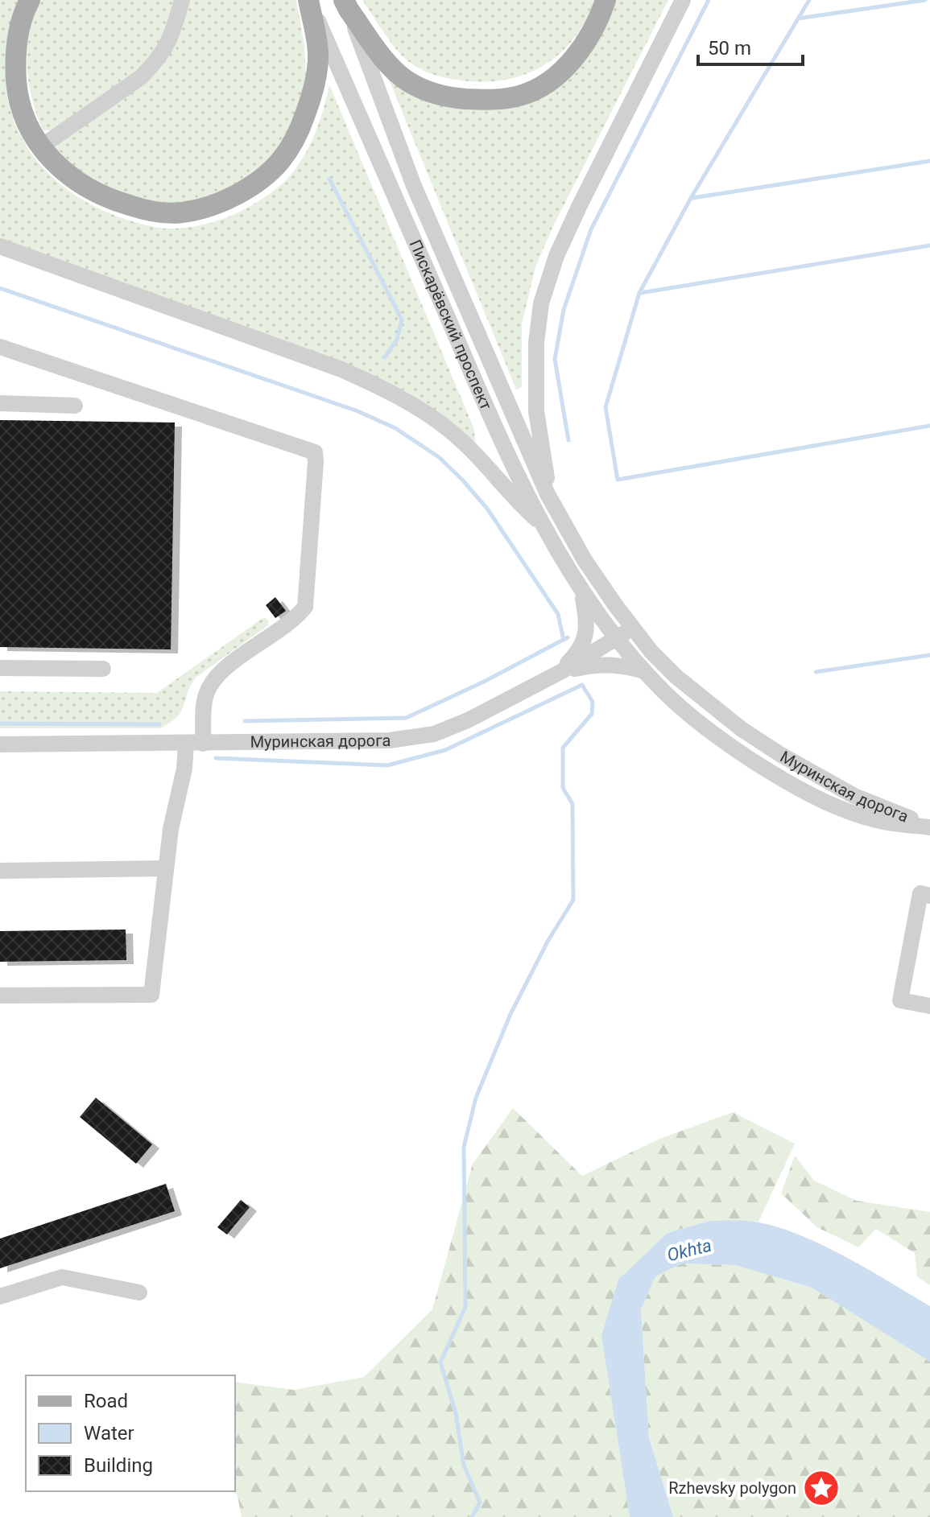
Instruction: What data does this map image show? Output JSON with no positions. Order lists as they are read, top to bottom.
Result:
{
  "streets": {
    "street": ["Пискарёвский проспект", "Муринская дорога"]
  },
  "crossings": [
    ["Пискарёвский проспект", "Муринская дорога"]
  ],
  "water": ["Okhta"],
  "places": {
    "place": ["Rzhevsky polygon"]
  },
  "legend": ["Road", "Water", "Building"],
  "scale_bar": "50 m"
}
